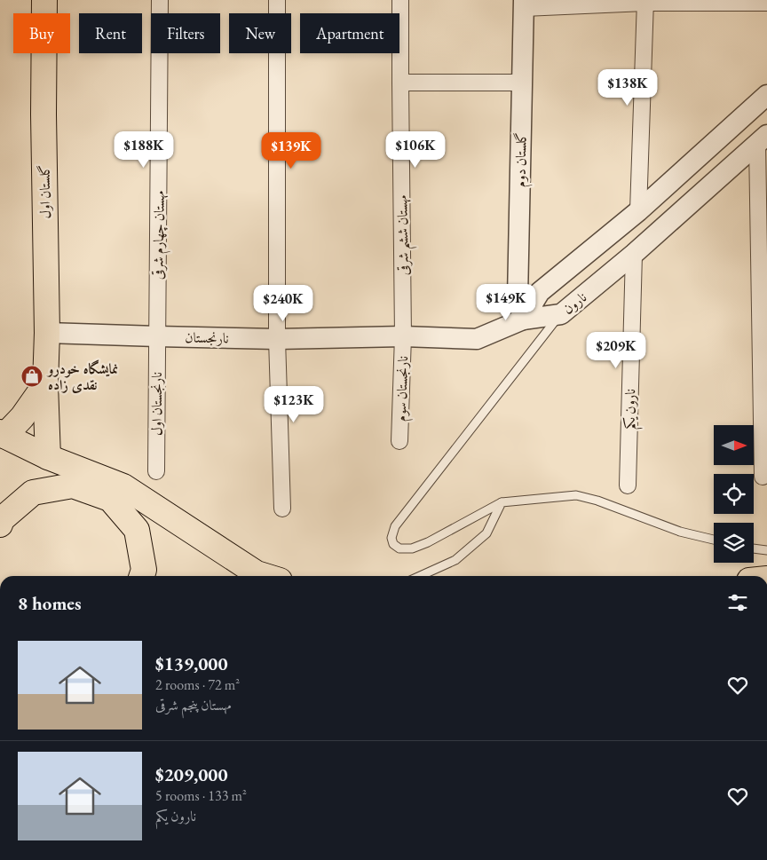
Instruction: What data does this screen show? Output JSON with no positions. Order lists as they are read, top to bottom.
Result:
{
  "streets": {
    "main road": ["گلستان اول"],
    "street": [
      "گلستان دوم",
      "مهستان چهارم شرقی",
      "مهستان ششم شرقی",
      "نارون",
      "نارنجستان",
      "نارنجستان سوم",
      "نارنجستان اول",
      "نارون یکم"
    ]
  },
  "crossings": [
    ["گلستان دوم", "نارون"],
    ["گلستان دوم", "نارنجستان"],
    ["گلستان اول", "نارنجستان"],
    ["مهستان چهارم شرقی", "نارنجستان"],
    ["مهستان چهارم شرقی", "نارنجستان اول"],
    ["مهستان ششم شرقی", "نارنجستان"],
    ["مهستان ششم شرقی", "نارنجستان سوم"],
    ["نارون", "نارنجستان"],
    ["نارون", "نارون یکم"],
    ["نارنجستان", "نارنجستان سوم"],
    ["نارنجستان", "نارنجستان اول"]
  ],
  "places": {
    "shop": ["نمایشگاه خودرو نقدی زاده"]
  },
  "north": "right",
  "page": {
    "chip": [
      "Buy",
      "Rent",
      "Filters",
      "New",
      "Apartment"
    ],
    "price": [
      "$138K",
      "$188K",
      "$106K",
      "$139K",
      "$149K",
      "$240K",
      "$209K",
      "$123K"
    ],
    "heading": "8 homes",
    "list": [
      {
        "name": "$139,000",
        "note": "2 rooms · 72 m² · مهستان پنجم شرقی"
      },
      {
        "name": "$209,000",
        "note": "5 rooms · 133 m² · نارون یکم"
      }
    ]
  }
}
